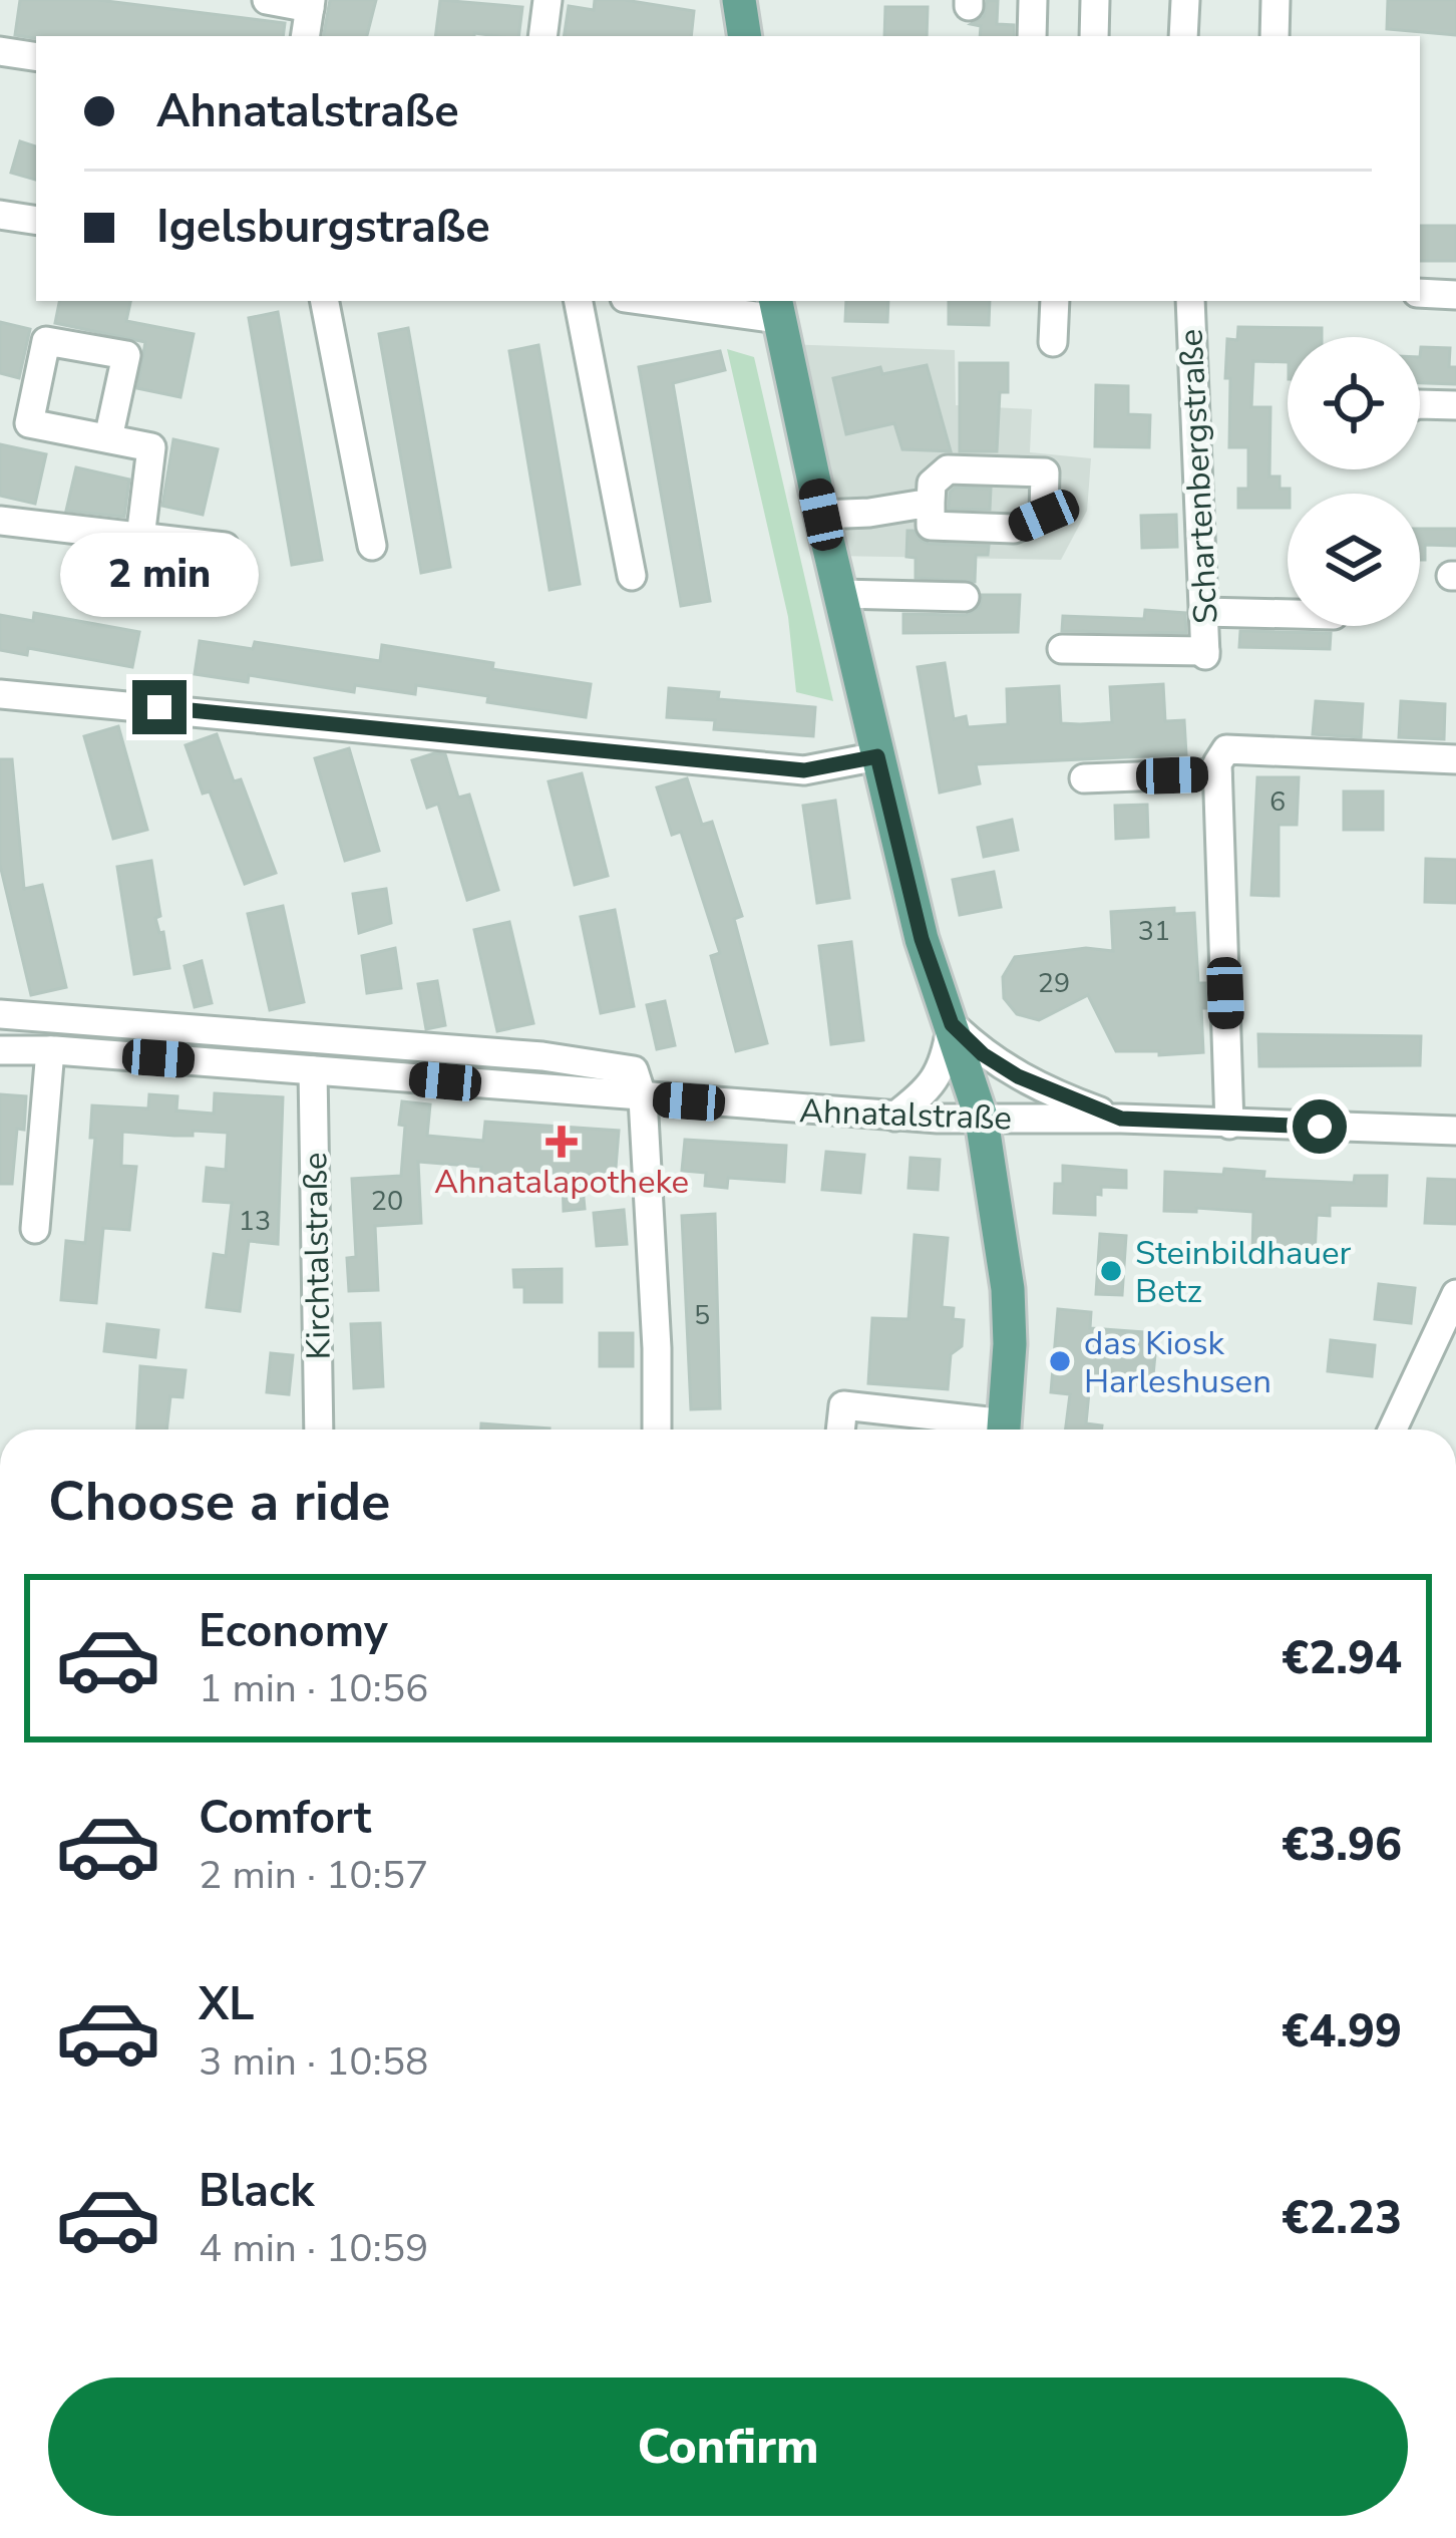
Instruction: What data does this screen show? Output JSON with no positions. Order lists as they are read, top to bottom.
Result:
{
  "streets": {
    "street": ["Schartenbergstraße", "Ahnatalstraße", "Kirchtalstraße"]
  },
  "crossings": [
    ["Ahnatalstraße", "Kirchtalstraße"]
  ],
  "places": {
    "health": ["Ahnatalapotheke"],
    "other": ["Steinbildhauer Betz", "das Kiosk Harleshusen"]
  },
  "house_numbers": [
    "6",
    "31",
    "29",
    "20",
    "13",
    "5"
  ],
  "page": {
    "banner": ["Ahnatalstraße", "Igelsburgstraße"],
    "bubble": "2 min",
    "heading": "Choose a ride",
    "list": [
      {
        "name": "Economy",
        "note": "1 min · 10:56",
        "value": "€2.94"
      },
      {
        "name": "Comfort",
        "note": "2 min · 10:57",
        "value": "€3.96"
      },
      {
        "name": "XL",
        "note": "3 min · 10:58",
        "value": "€4.99"
      },
      {
        "name": "Black",
        "note": "4 min · 10:59",
        "value": "€2.23"
      }
    ],
    "buttons": "Confirm"
  }
}
